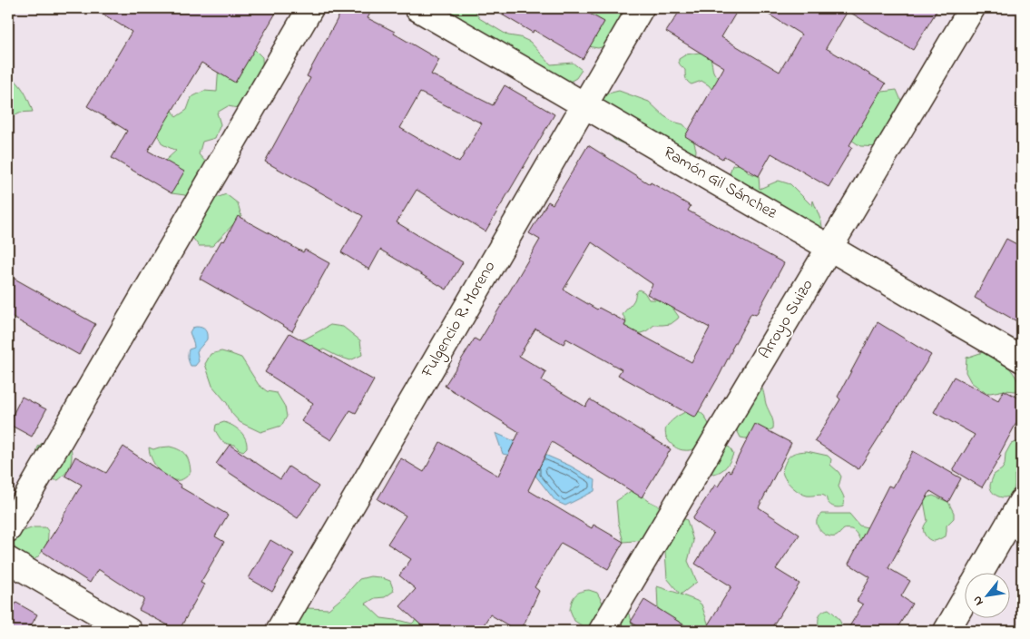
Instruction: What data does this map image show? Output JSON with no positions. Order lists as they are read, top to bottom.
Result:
{
  "streets": {
    "street": ["Ramón Gil Sánchez", "Fulgencio R. Moreno", "Arroyo Suizo"]
  },
  "crossings": [
    ["Ramón Gil Sánchez", "Fulgencio R. Moreno"],
    ["Ramón Gil Sánchez", "Arroyo Suizo"]
  ],
  "north": "bottom left"
}
